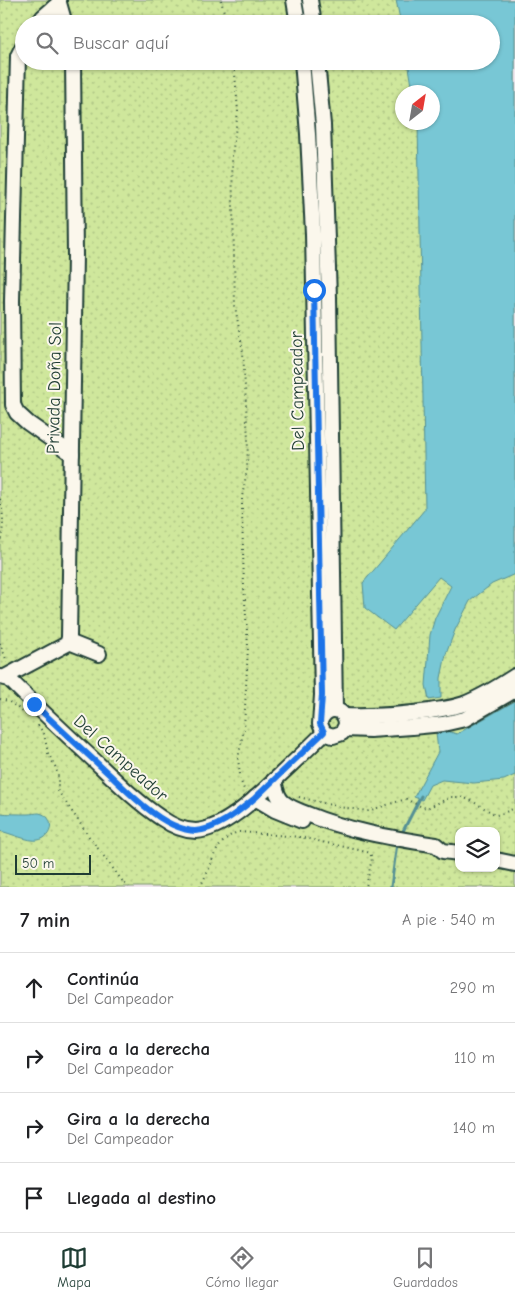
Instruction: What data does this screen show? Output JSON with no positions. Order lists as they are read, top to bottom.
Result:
{
  "streets": {
    "street": ["Privada Doña Sol", "Del Campeador"]
  },
  "scale_bar": "50 m",
  "north": "top right",
  "page": {
    "search": "Buscar aquí",
    "scale": "50 m",
    "heading": ["7 min", "A pie · 540 m"],
    "list": [
      ["Continúa", "Del Campeador", "290 m"],
      ["Gira a la derecha", "Del Campeador", "110 m"],
      ["Gira a la derecha", "Del Campeador", "140 m"],
      "Llegada al destino"
    ],
    "nav": ["Mapa", "Cómo llegar", "Guardados"]
  }
}
